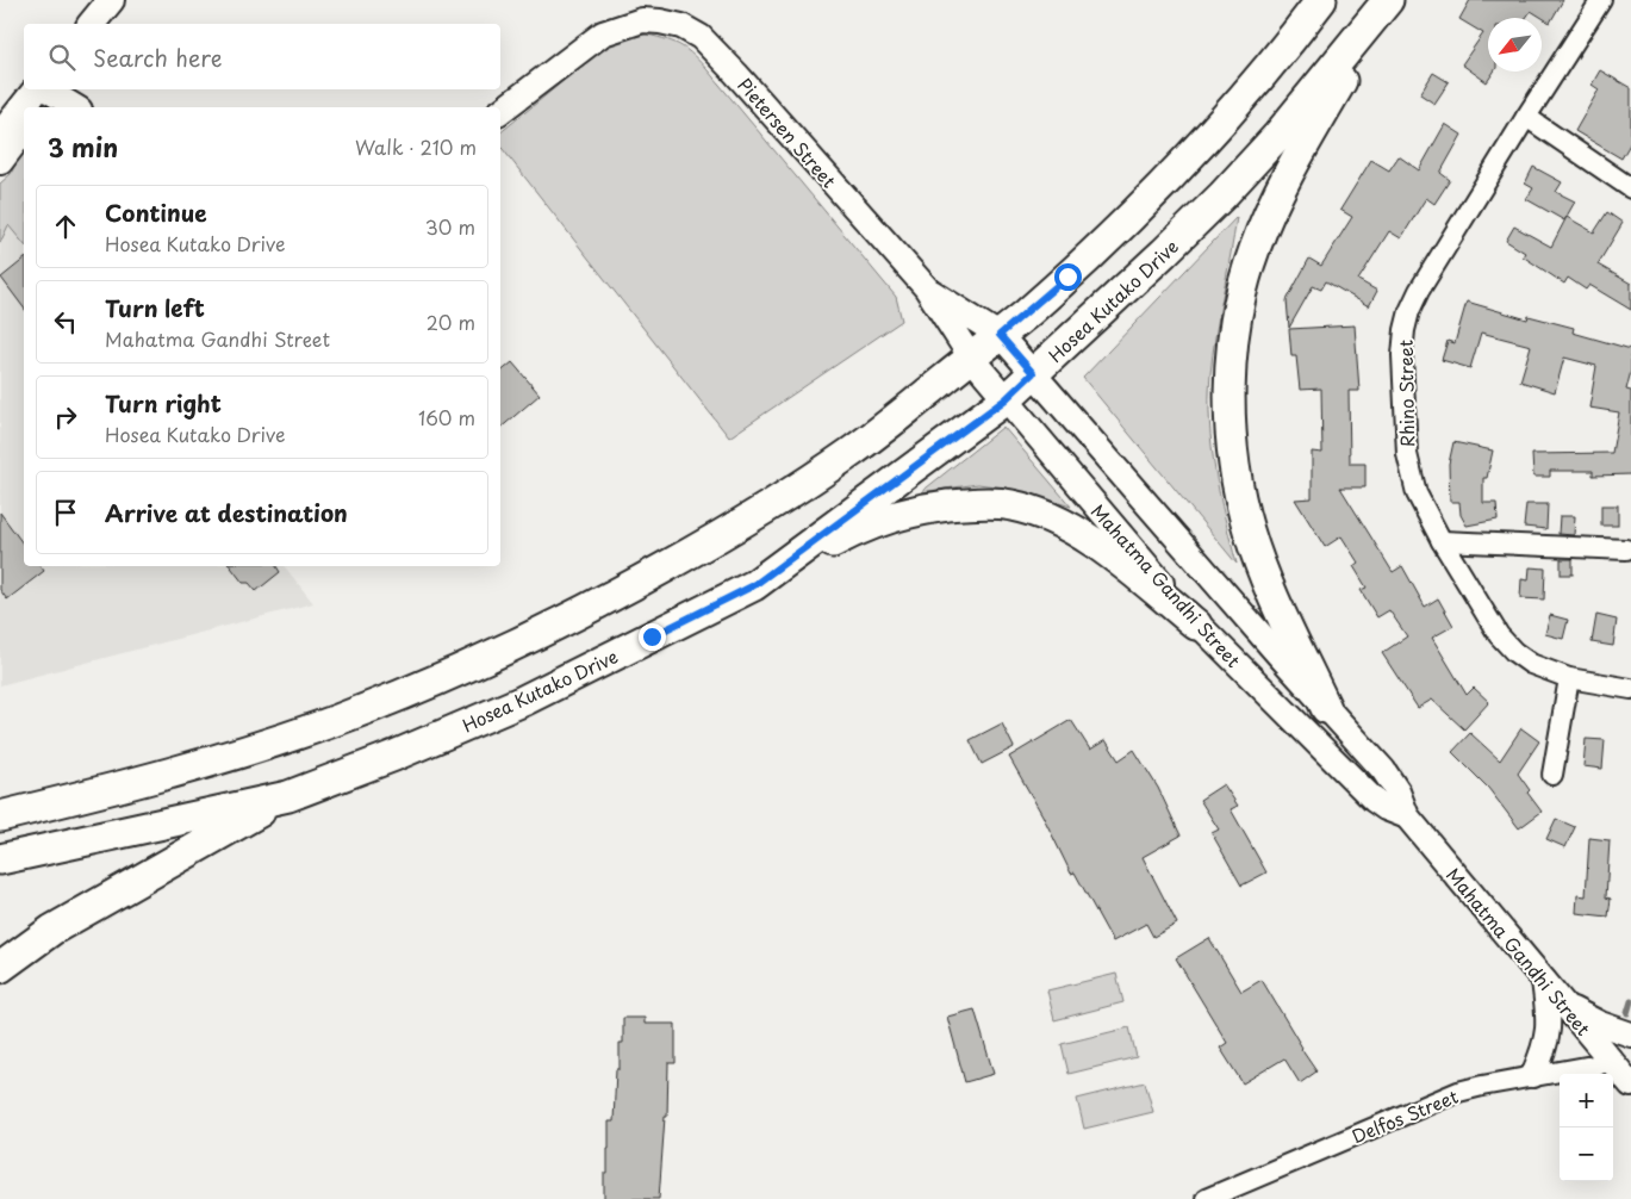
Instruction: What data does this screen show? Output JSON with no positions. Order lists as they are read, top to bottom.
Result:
{
  "streets": {
    "main road": ["Hosea Kutako Drive"],
    "street": [
      "Pietersen Street",
      "Rhino Street",
      "Mahatma Gandhi Street",
      "Delfos Street"
    ]
  },
  "crossings": [
    ["Pietersen Street", "Mahatma Gandhi Street"],
    ["Hosea Kutako Drive", "Mahatma Gandhi Street"],
    ["Mahatma Gandhi Street", "Delfos Street"]
  ],
  "north": "bottom left",
  "page": {
    "search": "Search here",
    "heading": ["3 min", "Walk · 210 m"],
    "list": [
      ["Continue", "Hosea Kutako Drive", "30 m"],
      ["Turn left", "Mahatma Gandhi Street", "20 m"],
      ["Turn right", "Hosea Kutako Drive", "160 m"],
      "Arrive at destination"
    ],
    "map_buttons": ["+", "−"]
  }
}
